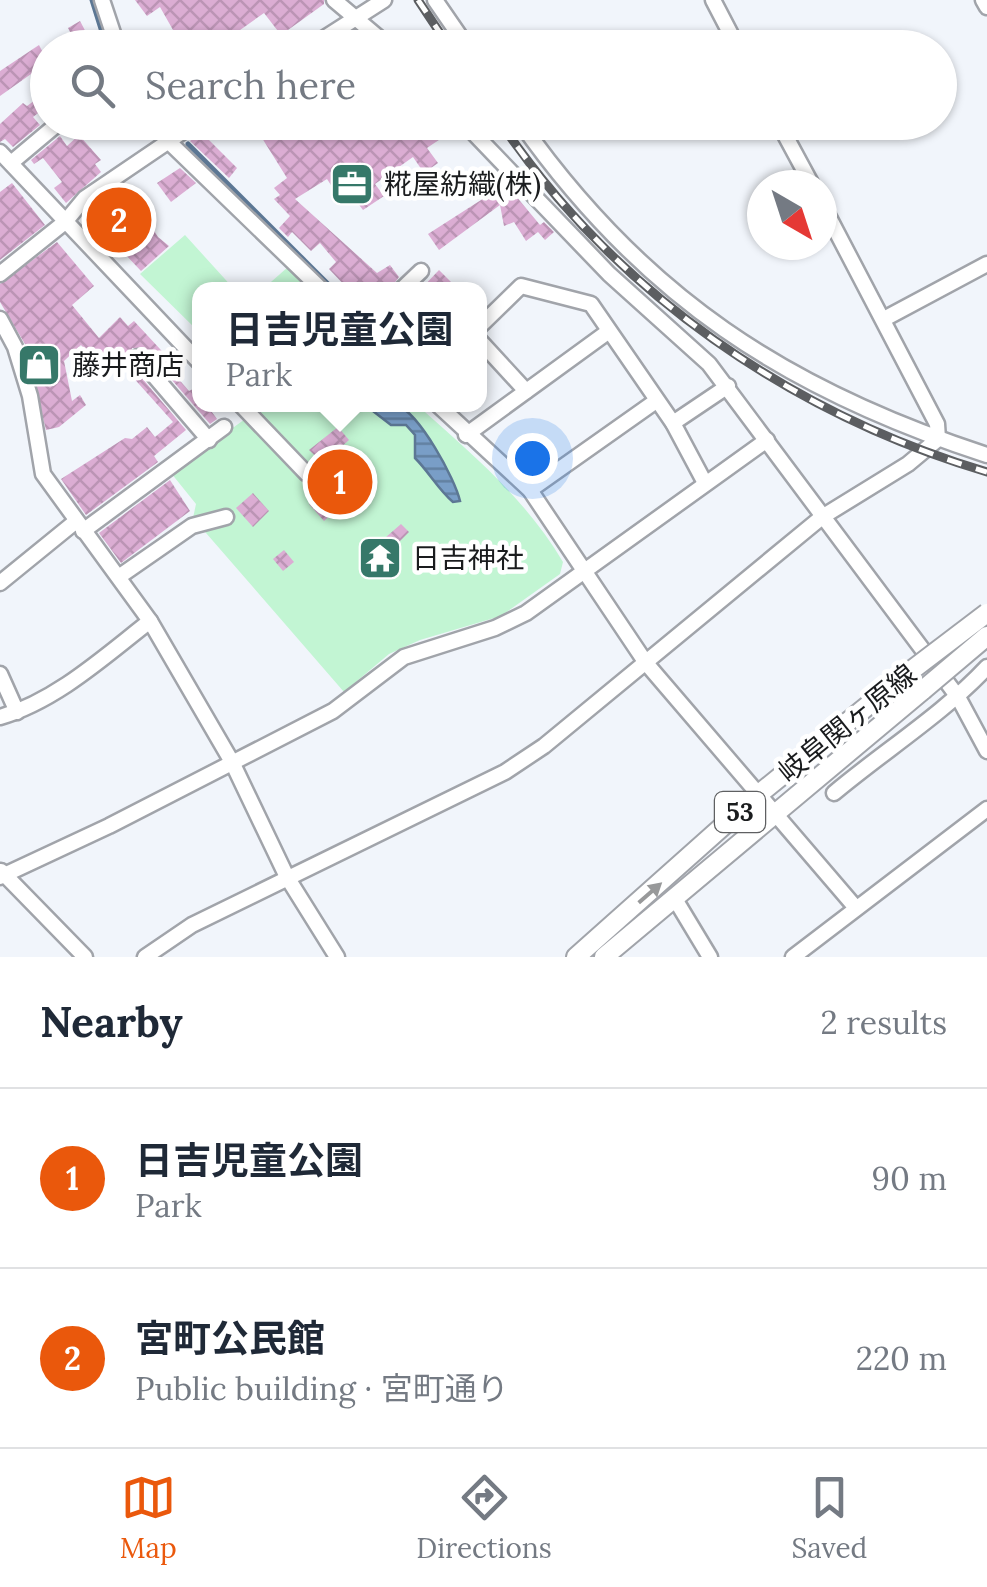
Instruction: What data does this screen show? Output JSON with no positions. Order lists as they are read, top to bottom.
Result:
{
  "streets": {
    "main road": ["岐阜関ヶ原線", "53"]
  },
  "places": {
    "office": ["糀屋紡織(株)"],
    "shop": ["藤井商店"],
    "temple": ["日吉神社"]
  },
  "north": "bottom right",
  "page": {
    "search": "Search here",
    "pins": ["2", "1"],
    "popup": ["日吉児童公園", "Park"],
    "heading": ["Nearby", "2 results"],
    "list": [
      {
        "mark": "1",
        "name": "日吉児童公園",
        "note": "Park",
        "value": "90 m"
      },
      {
        "mark": "2",
        "name": "宮町公民館",
        "note": "Public building · 宮町通り",
        "value": "220 m"
      }
    ],
    "nav": ["Map", "Directions", "Saved"]
  }
}
